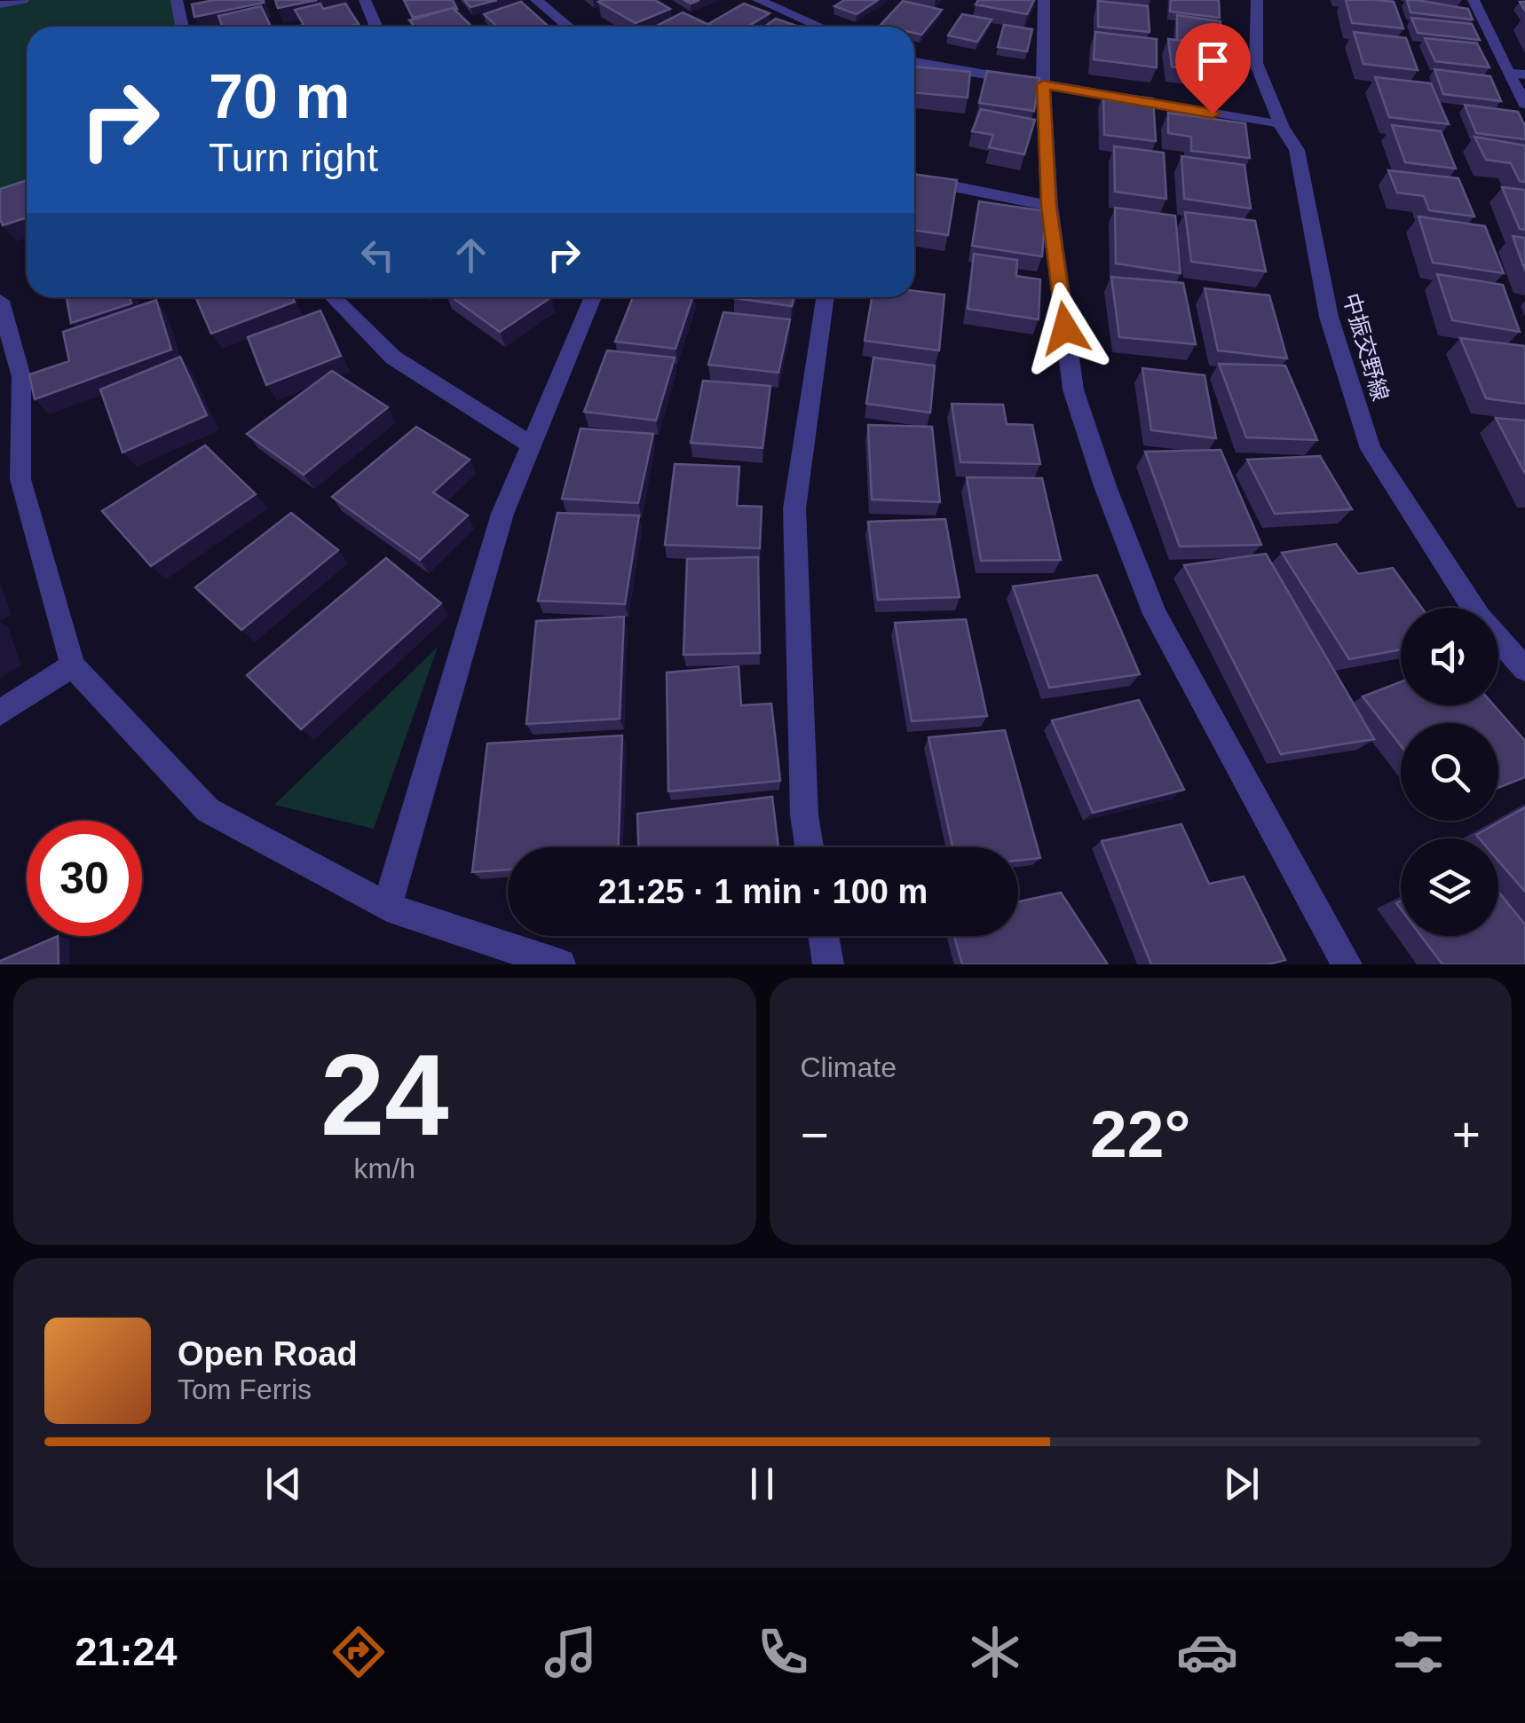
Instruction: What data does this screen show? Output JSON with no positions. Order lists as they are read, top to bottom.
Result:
{
  "streets": {
    "street": ["中振交野線"]
  },
  "page": {
    "turn": ["70 m", "Turn right"],
    "limit": "30",
    "trip": "21:25 · 1 min · 100 m",
    "tile": [
      ["24", "km/h"],
      "Climate"
    ],
    "heat": ["−", "22°", "+"],
    "song": ["Open Road", "Tom Ferris"],
    "tabs": "21:24"
  }
}
